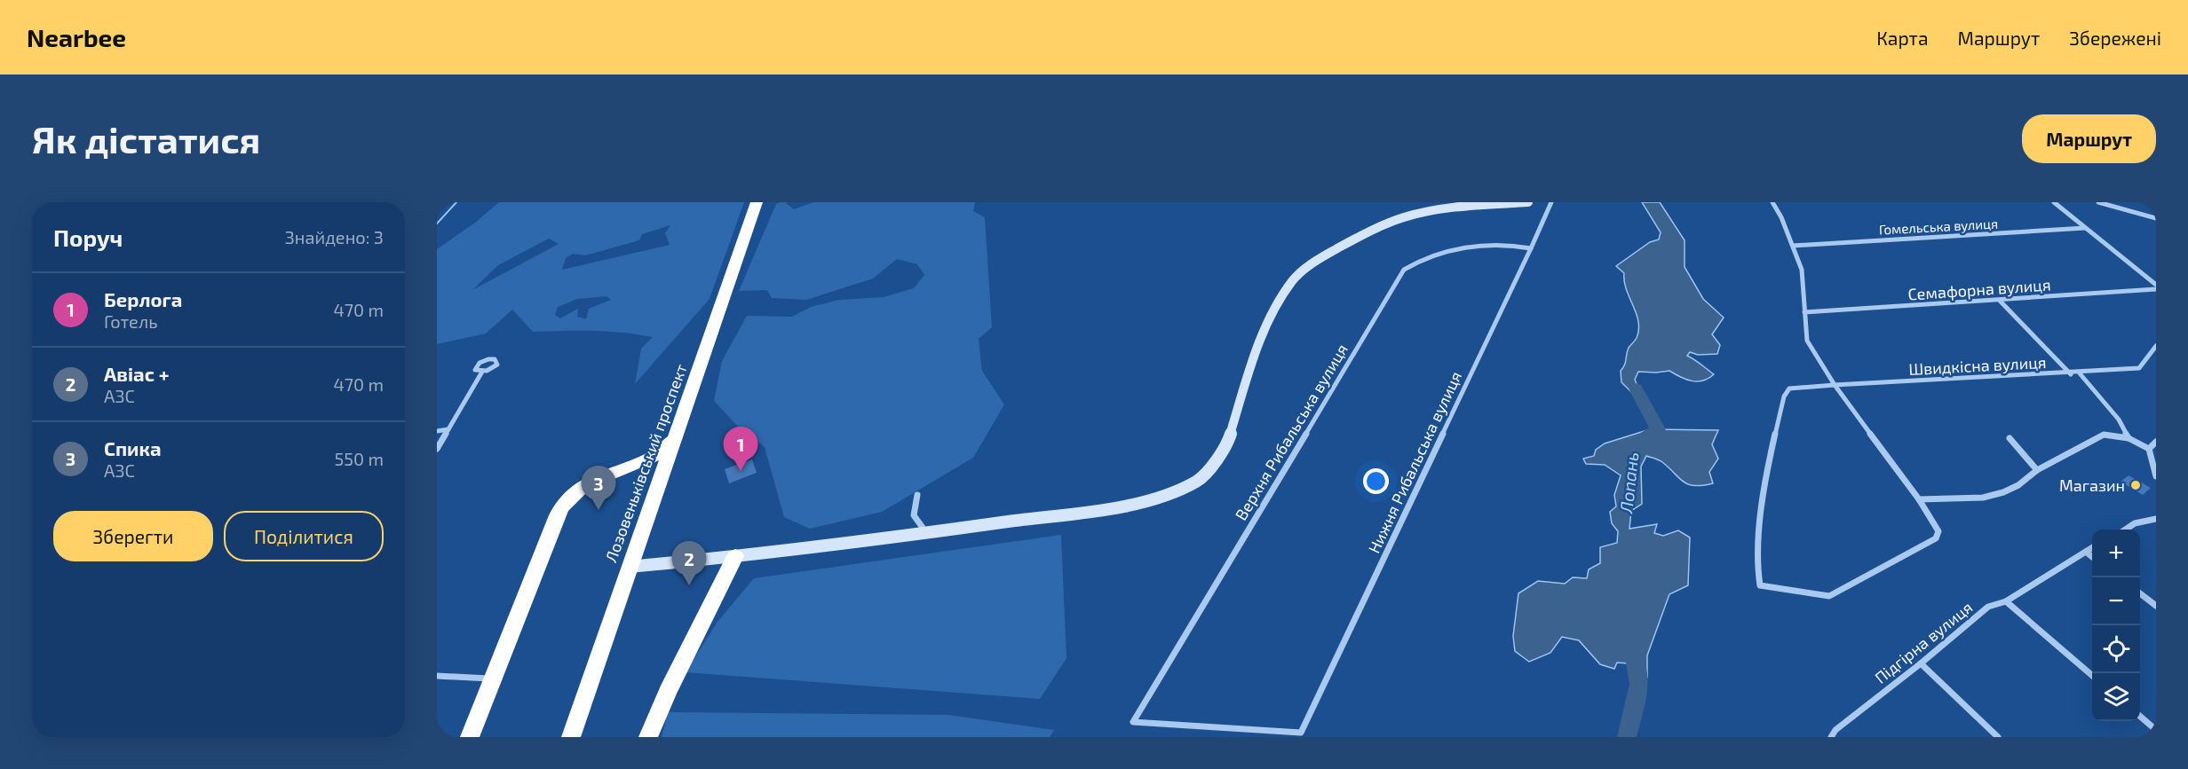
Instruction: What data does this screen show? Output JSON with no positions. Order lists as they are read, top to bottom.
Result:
{
  "streets": {
    "highway": ["Лозовеньківський проспект"],
    "street": [
      "Гомельська вулиця",
      "Семафорна вулиця",
      "Швидкісна вулиця",
      "Верхня Рибальська вулиця",
      "Нижня Рибальська вулиця",
      "Підгірна вулиця"
    ]
  },
  "crossings": [
    ["Верхня Рибальська вулиця", "Нижня Рибальська вулиця"]
  ],
  "water": ["Лопань"],
  "places": ["Магазин"],
  "page": {
    "header": "Nearbee",
    "nav": ["Карта", "Маршрут", "Збережені"],
    "buttons": [
      "Маршрут",
      ["Зберегти", "Поділитися"]
    ],
    "title": "Як дістатися",
    "heading": ["Поруч", "Знайдено: 3"],
    "list": [
      {
        "mark": "1",
        "name": "Берлога",
        "note": "Готель",
        "value": "470 m"
      },
      {
        "mark": "2",
        "name": "Авiас +",
        "note": "АЗС",
        "value": "470 m"
      },
      {
        "mark": "3",
        "name": "Спика",
        "note": "АЗС",
        "value": "550 m"
      }
    ],
    "pins": ["1", "3", "2"],
    "map_buttons": ["+", "−"]
  }
}
